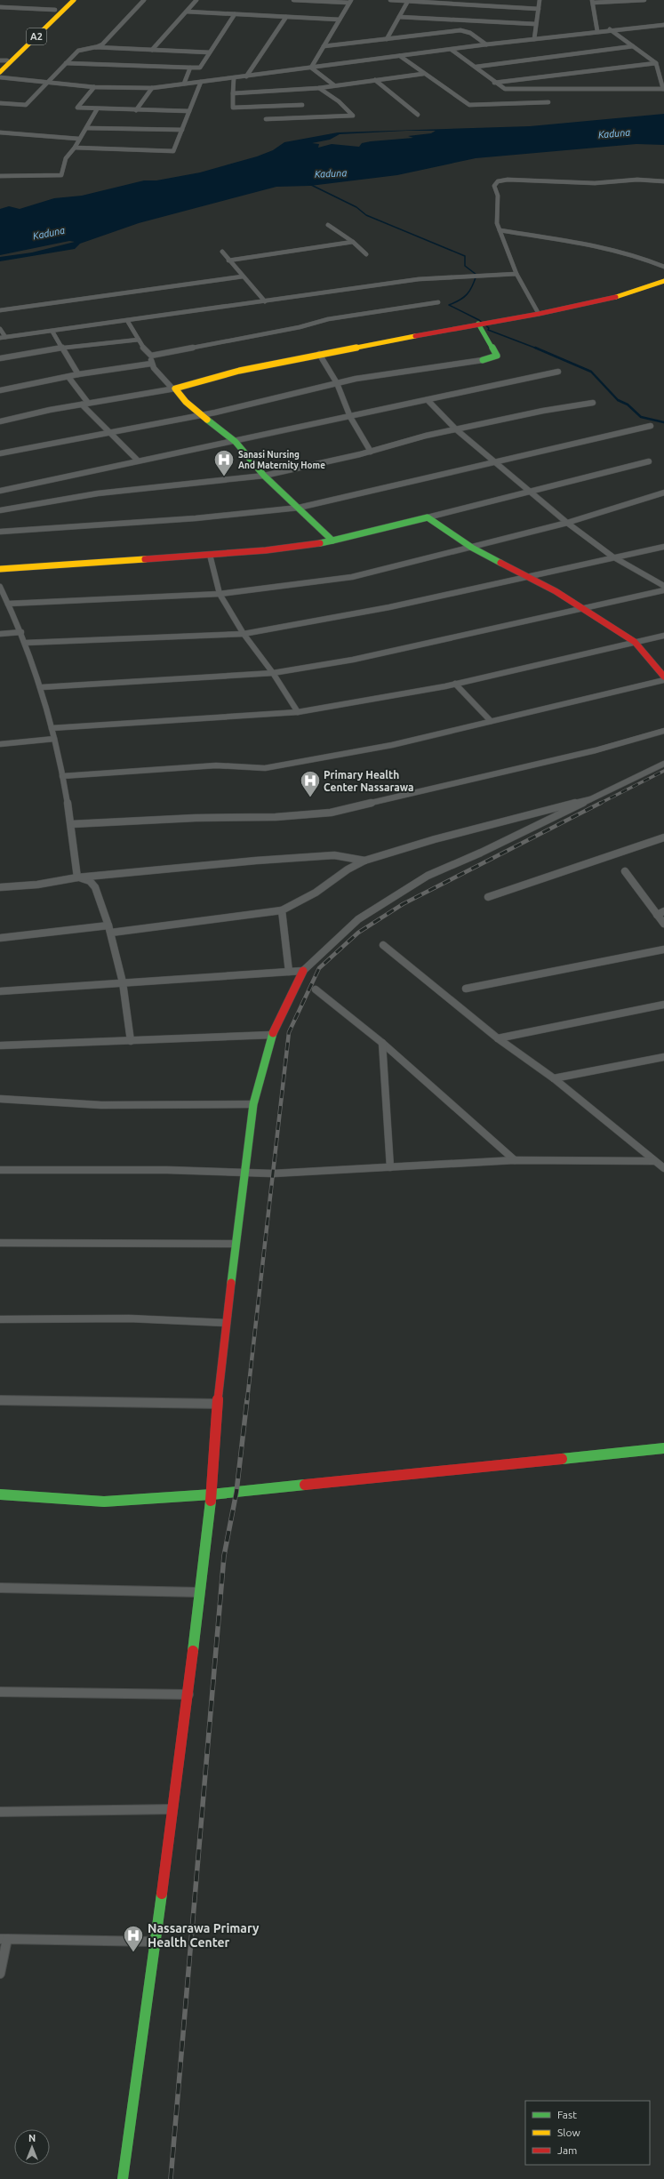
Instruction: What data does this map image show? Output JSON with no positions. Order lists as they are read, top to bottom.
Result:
{
  "streets": {
    "main road": ["A2"]
  },
  "water": ["Kaduna"],
  "places": {
    "hospital": ["Sanasi Nursing And Maternity Home", "Primary Health Center Nassarawa", "Nassarawa Primary Health Center"]
  },
  "legend": ["Fast", "Slow", "Jam"],
  "north": "top"
}
